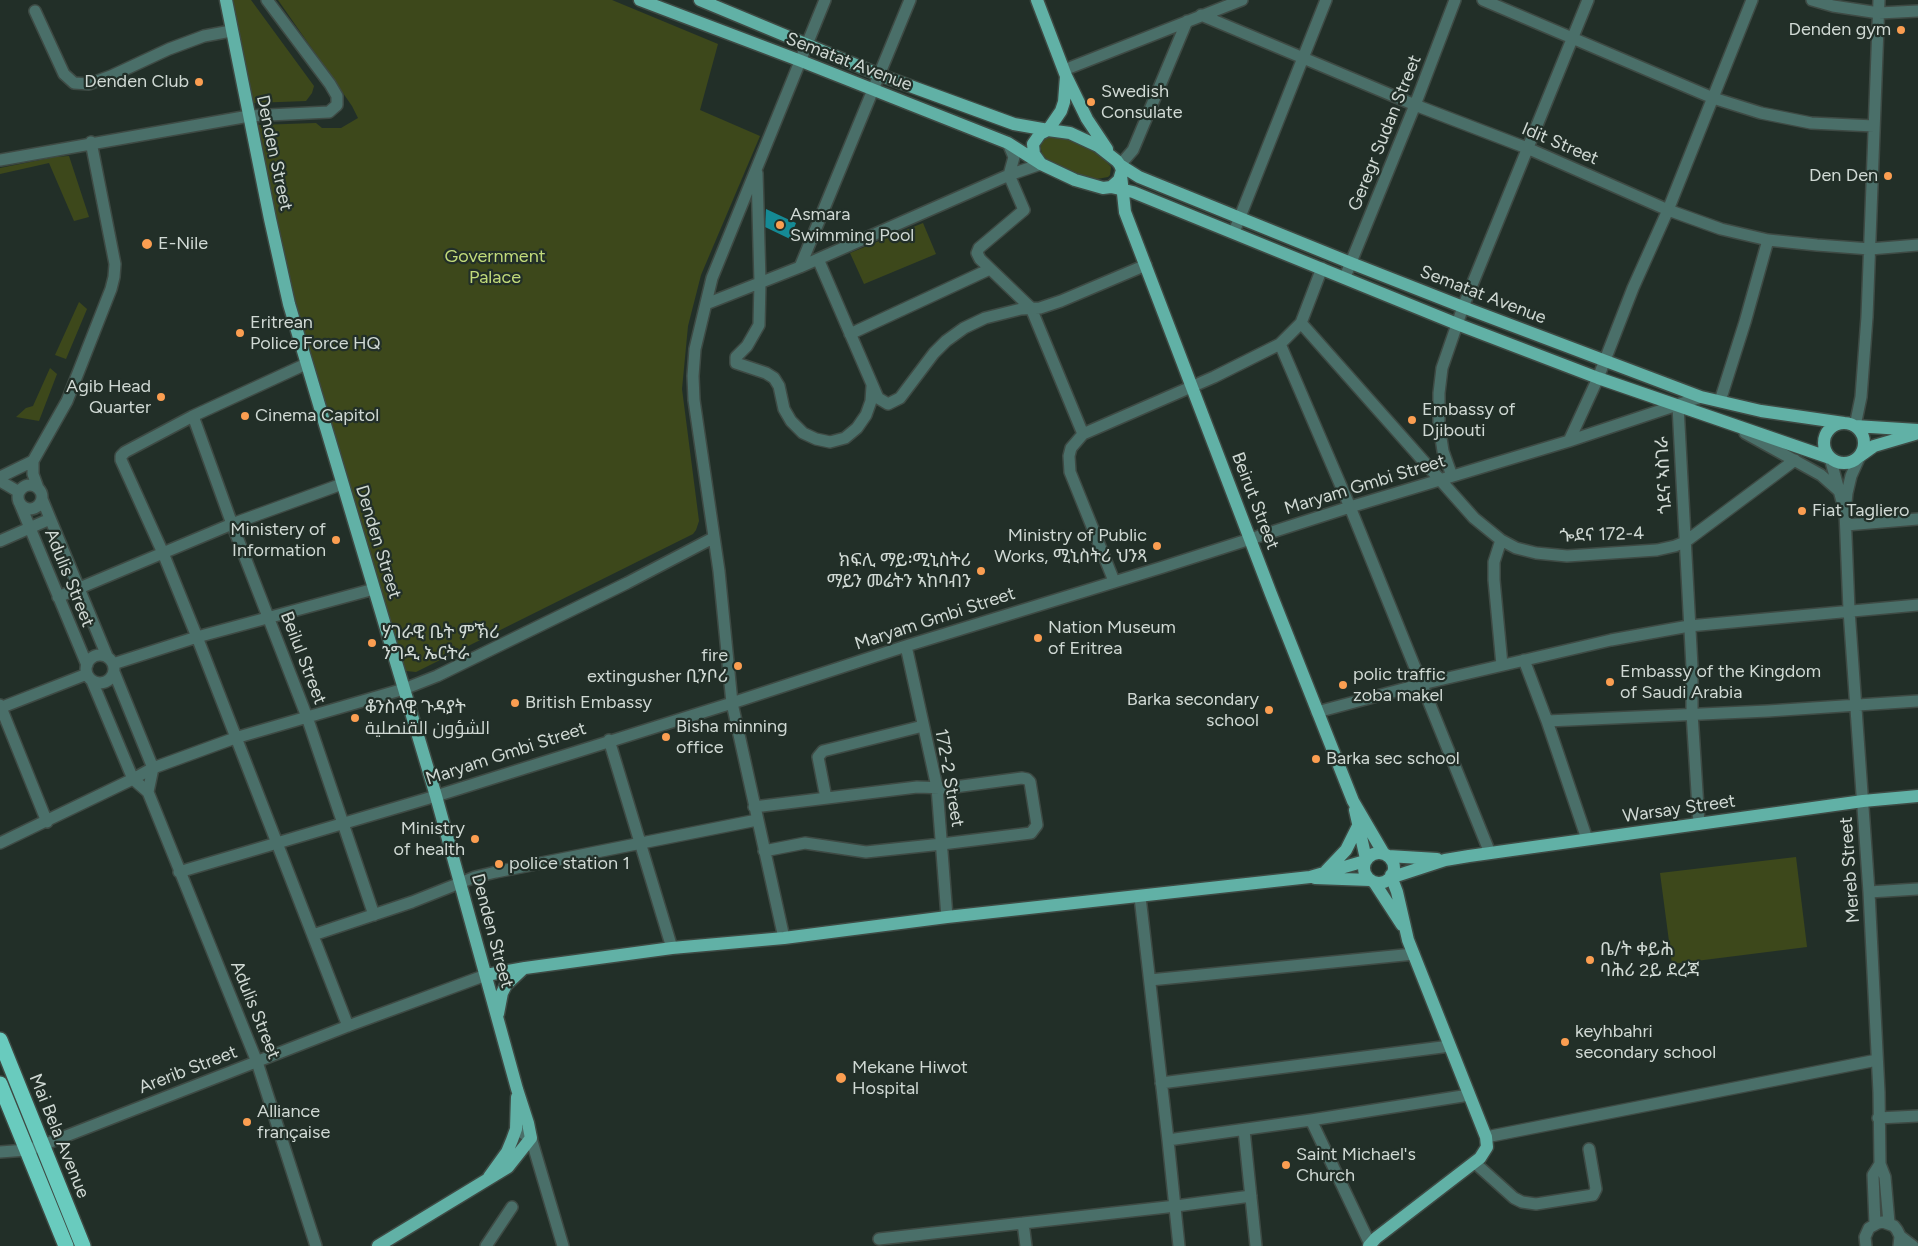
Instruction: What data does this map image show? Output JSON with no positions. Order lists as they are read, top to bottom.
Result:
{
  "streets": {
    "highway": ["Mai Bela Avenue"],
    "main road": [
      "Sematat Avenue",
      "Denden Street",
      "Beirut Street",
      "Warsay Street"
    ],
    "street": [
      "Geregr Sudan Street",
      "Idit Street",
      "ጎደና ኣስገራ",
      "Maryam Gmbi Street",
      "ጐደና 172-4",
      "Adulis Street",
      "Beilul Street",
      "172-2 Street",
      "Mereb Street",
      "Arerib Street"
    ]
  },
  "crossings": [
    ["Sematat Avenue", "Geregr Sudan Street"],
    ["Sematat Avenue", "ጎደና ኣስገራ"],
    ["Sematat Avenue", "Maryam Gmbi Street"],
    ["Geregr Sudan Street", "Idit Street"],
    ["Denden Street", "Maryam Gmbi Street"],
    ["Denden Street", "Arerib Street"],
    ["ጎደና ኣስገራ", "Maryam Gmbi Street"],
    ["ጎደና ኣስገራ", "ጐደና 172-4"],
    ["ጎደና ኣስገራ", "Warsay Street"],
    ["Maryam Gmbi Street", "Beirut Street"],
    ["Maryam Gmbi Street", "ጐደና 172-4"],
    ["Maryam Gmbi Street", "Adulis Street"],
    ["Maryam Gmbi Street", "Beilul Street"],
    ["Maryam Gmbi Street", "172-2 Street"],
    ["Adulis Street", "Arerib Street"],
    ["Warsay Street", "Mereb Street"],
    ["Arerib Street", "Mai Bela Avenue"]
  ],
  "parks": ["Government Palace"],
  "places": [
    "Denden gym",
    "Denden Club",
    "Swedish Consulate",
    "Den Den",
    "Asmara Swimming Pool",
    "E-Nile",
    "Eritrean Police Force HQ",
    "Agib Head Quarter",
    "Cinema Capitol",
    "Embassy of Djibouti",
    "Fiat Tagliero",
    "Ministery of Information",
    "Ministry of Public Works, ሚኒስትሪ ህንጻ",
    "ክፍሊ ማይ፡ሚኒስትሪ ማይን መሬትን ኣከባብን",
    "Nation Museum of Eritrea",
    "ሃገራዊ ቤት ምኽሪ ንግዲ ኤርትራ",
    "fire extingusher ቢንቦሪ",
    "Embassy of the Kingdom of Saudi Arabia",
    "polic traffic zoba makel",
    "British Embassy",
    "Barka secondary school",
    "ቆንስላዊ ጉዳያት الشؤون القنصلية",
    "Bisha minning office",
    "Barka sec school",
    "Ministry of health",
    "police station 1",
    "ቤ/ት ቀይሕ ባሕሪ 2ይ ደረጃ",
    "keyhbahri secondary school",
    "Mekane Hiwot Hospital",
    "Alliance française",
    "Saint Michael's Church"
  ]
}
